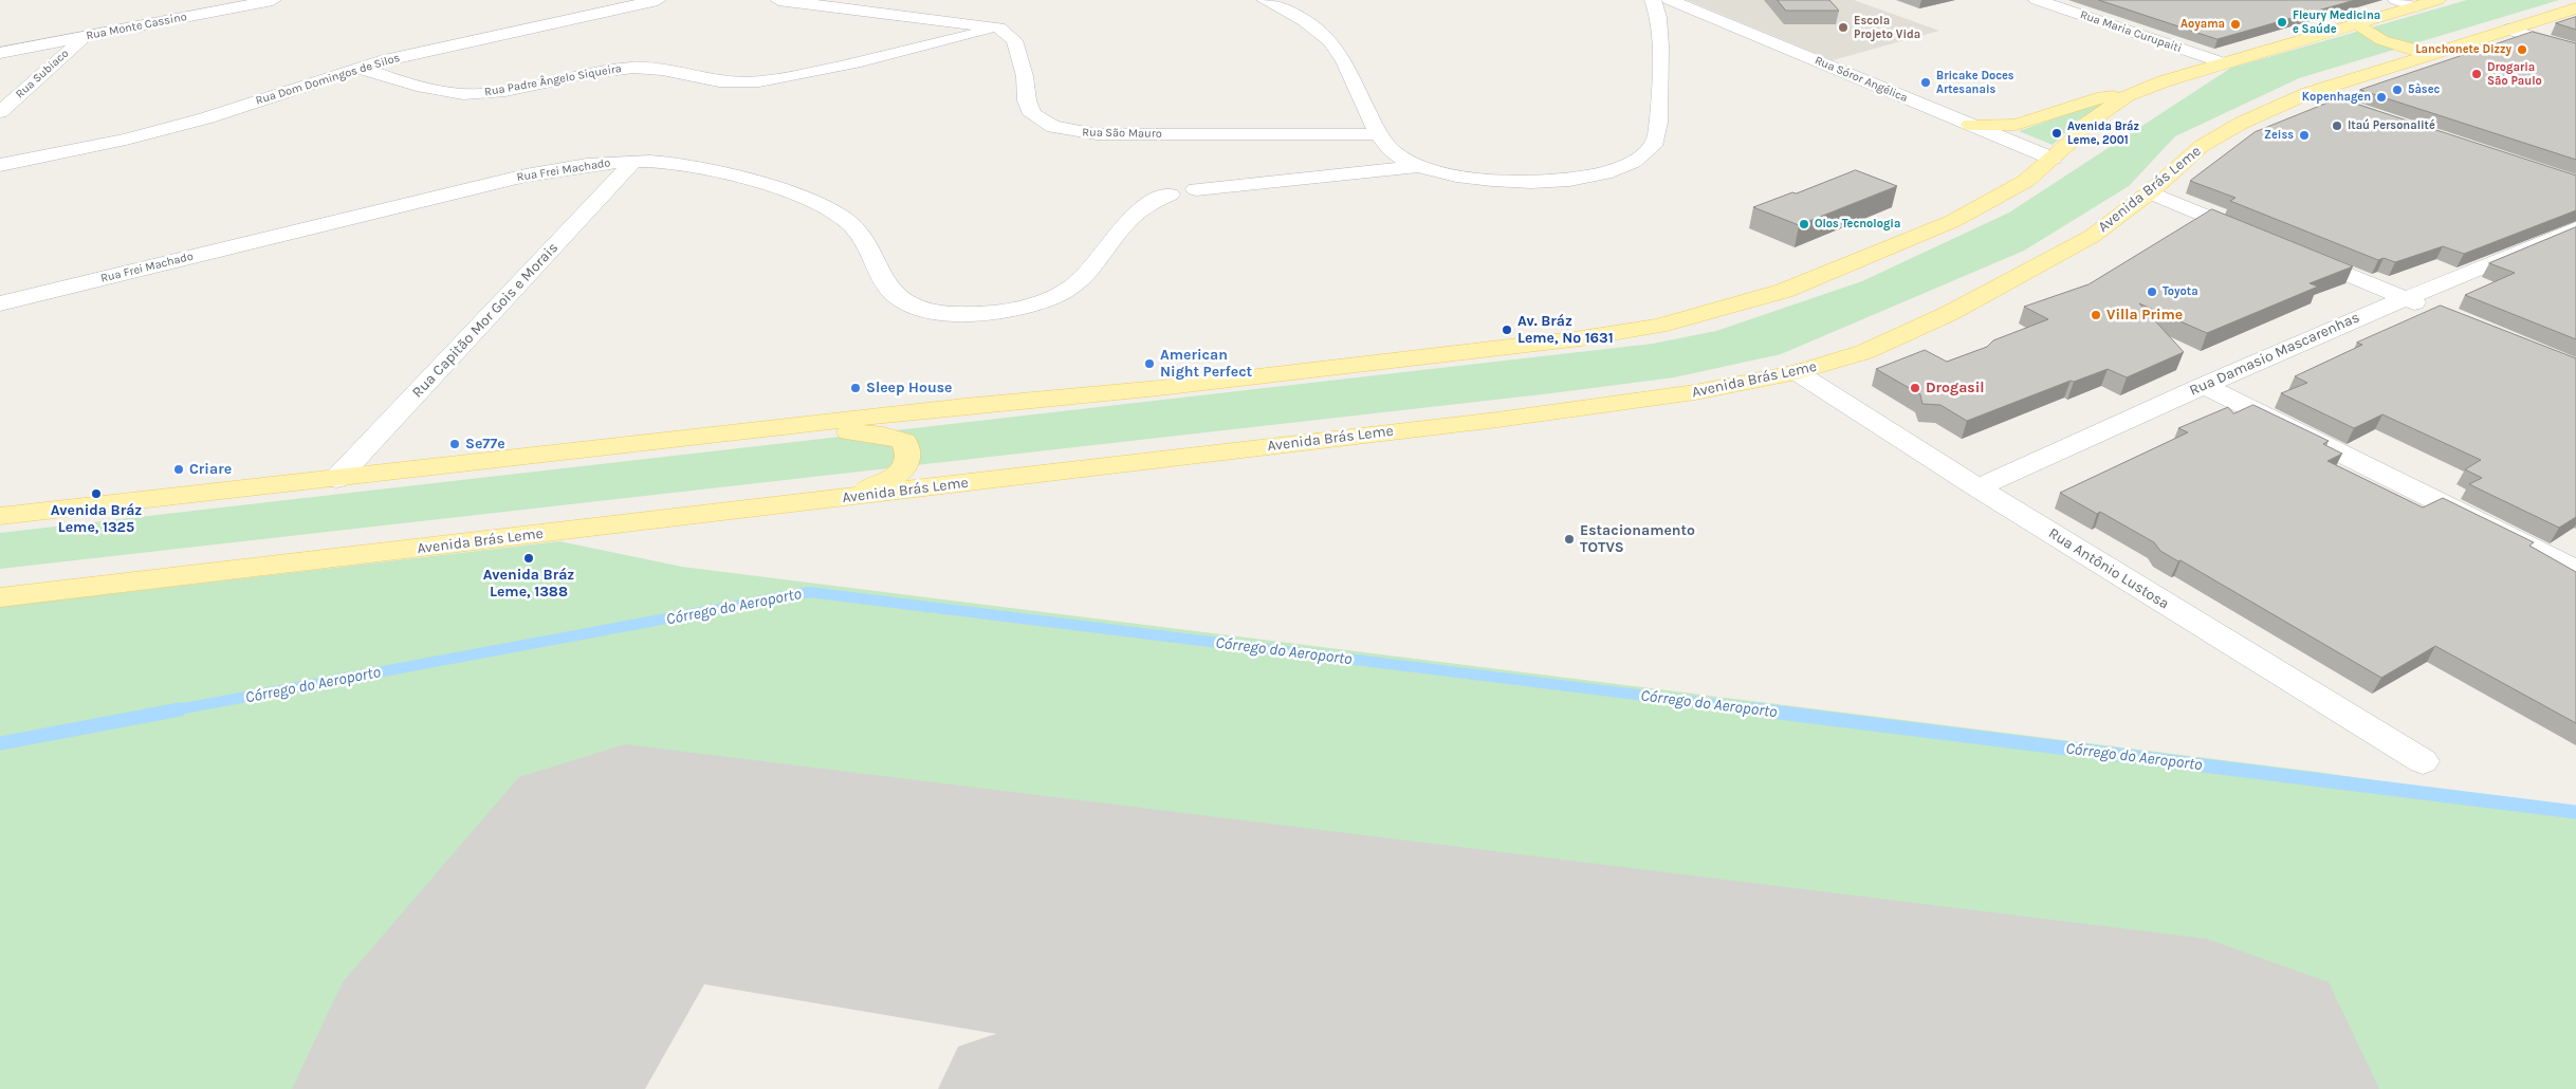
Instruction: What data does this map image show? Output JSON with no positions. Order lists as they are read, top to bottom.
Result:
{
  "streets": {
    "main road": ["Avenida Brás Leme"],
    "street": [
      "Rua Monte Cassino",
      "Rua Maria Curupaiti",
      "Rua Subiaco",
      "Rua Dom Domingos de Silos",
      "Rua Sóror Angélica",
      "Rua Padre Ângelo Siqueira",
      "Rua São Mauro",
      "Rua Frei Machado",
      "Rua Capitão Mor Gois e Morais",
      "Rua Damasio Mascarenhas",
      "Rua Antônio Lustosa"
    ]
  },
  "crossings": [
    ["Rua Monte Cassino", "Rua Subiaco"],
    ["Rua Dom Domingos de Silos", "Rua Padre Ângelo Siqueira"],
    ["Rua Padre Ângelo Siqueira", "Rua São Mauro"],
    ["Rua Frei Machado", "Rua Capitão Mor Gois e Morais"],
    ["Avenida Brás Leme", "Rua Antônio Lustosa"],
    ["Rua Damasio Mascarenhas", "Rua Antônio Lustosa"]
  ],
  "water": ["Córrego do Aeroporto"],
  "places": [
    "Fleury Medicina e Saúde",
    "Aoyama",
    "Escola Projeto Vida",
    "Lanchonete Dizzy",
    "Drogaria São Paulo",
    "Bricake Doces Artesanais",
    "5àsec",
    "Kopenhagen",
    "Itaú Personalité",
    "Avenida Bráz Leme, 2001",
    "Zeiss",
    "Olos Tecnologia",
    "Toyota",
    "Villa Prime",
    "Av. Bráz Leme, Nº 1631",
    "American Night Perfect",
    "Sleep House",
    "Drogasil",
    "Se77e",
    "Criare",
    "Avenida Bráz Leme, 1325",
    "Estacionamento TOTVS",
    "Avenida Bráz Leme, 1388"
  ]
}
